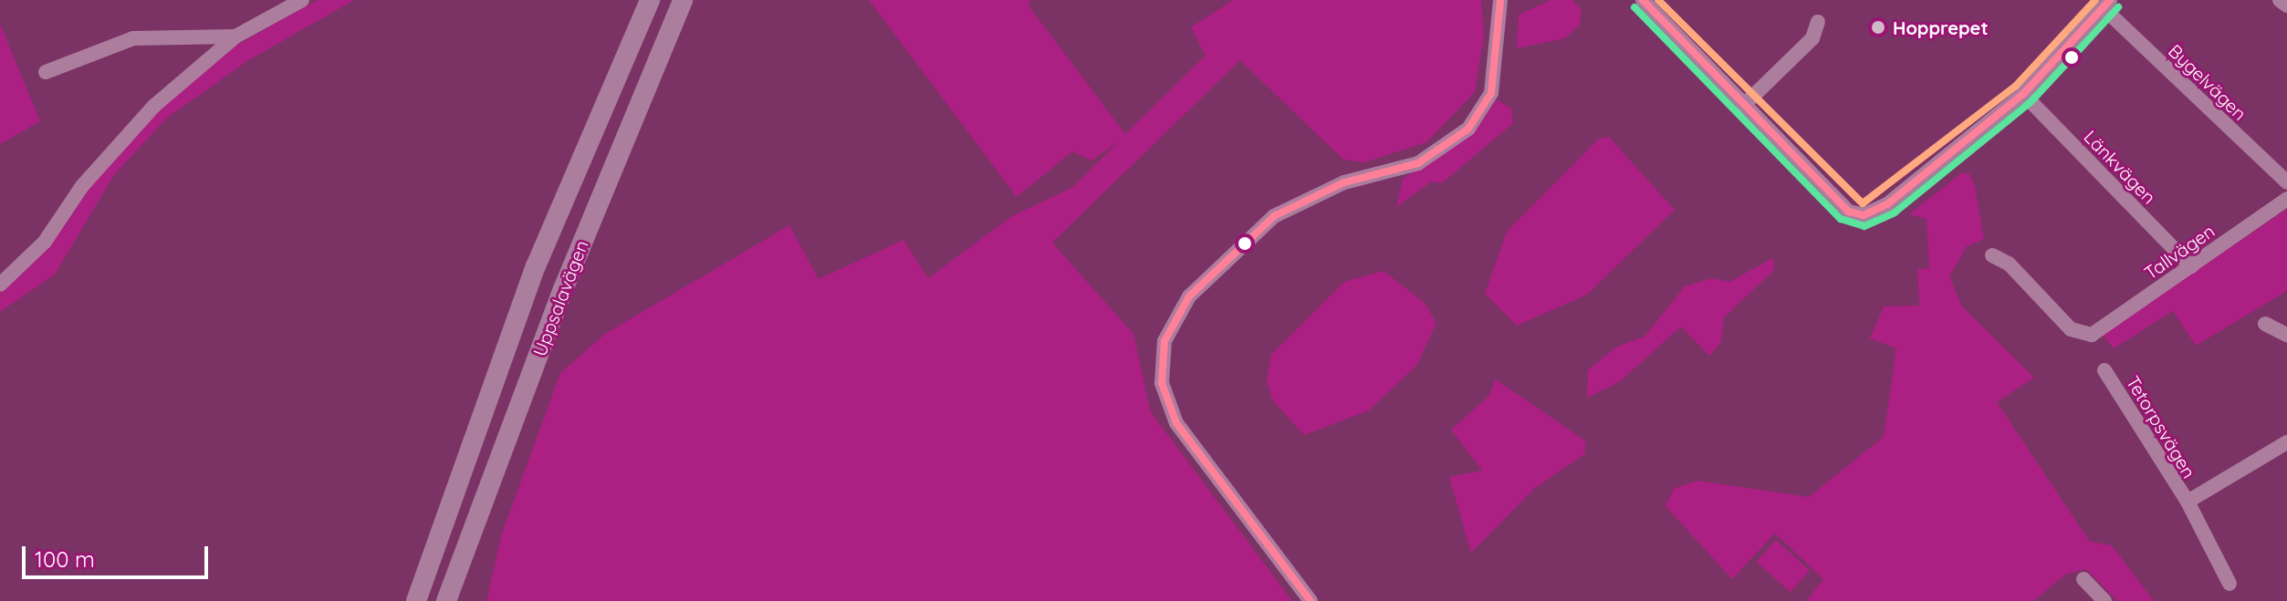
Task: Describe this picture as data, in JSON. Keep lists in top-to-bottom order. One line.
{"streets":{"highway":["Uppsalavägen"],"street":["Bygelvägen","Länkvägen","Tallvägen","Tetorpsvägen"]},"crossings":[["Länkvägen","Tallvägen"]],"places":["Hopprepet"],"scale_bar":"100 m"}
